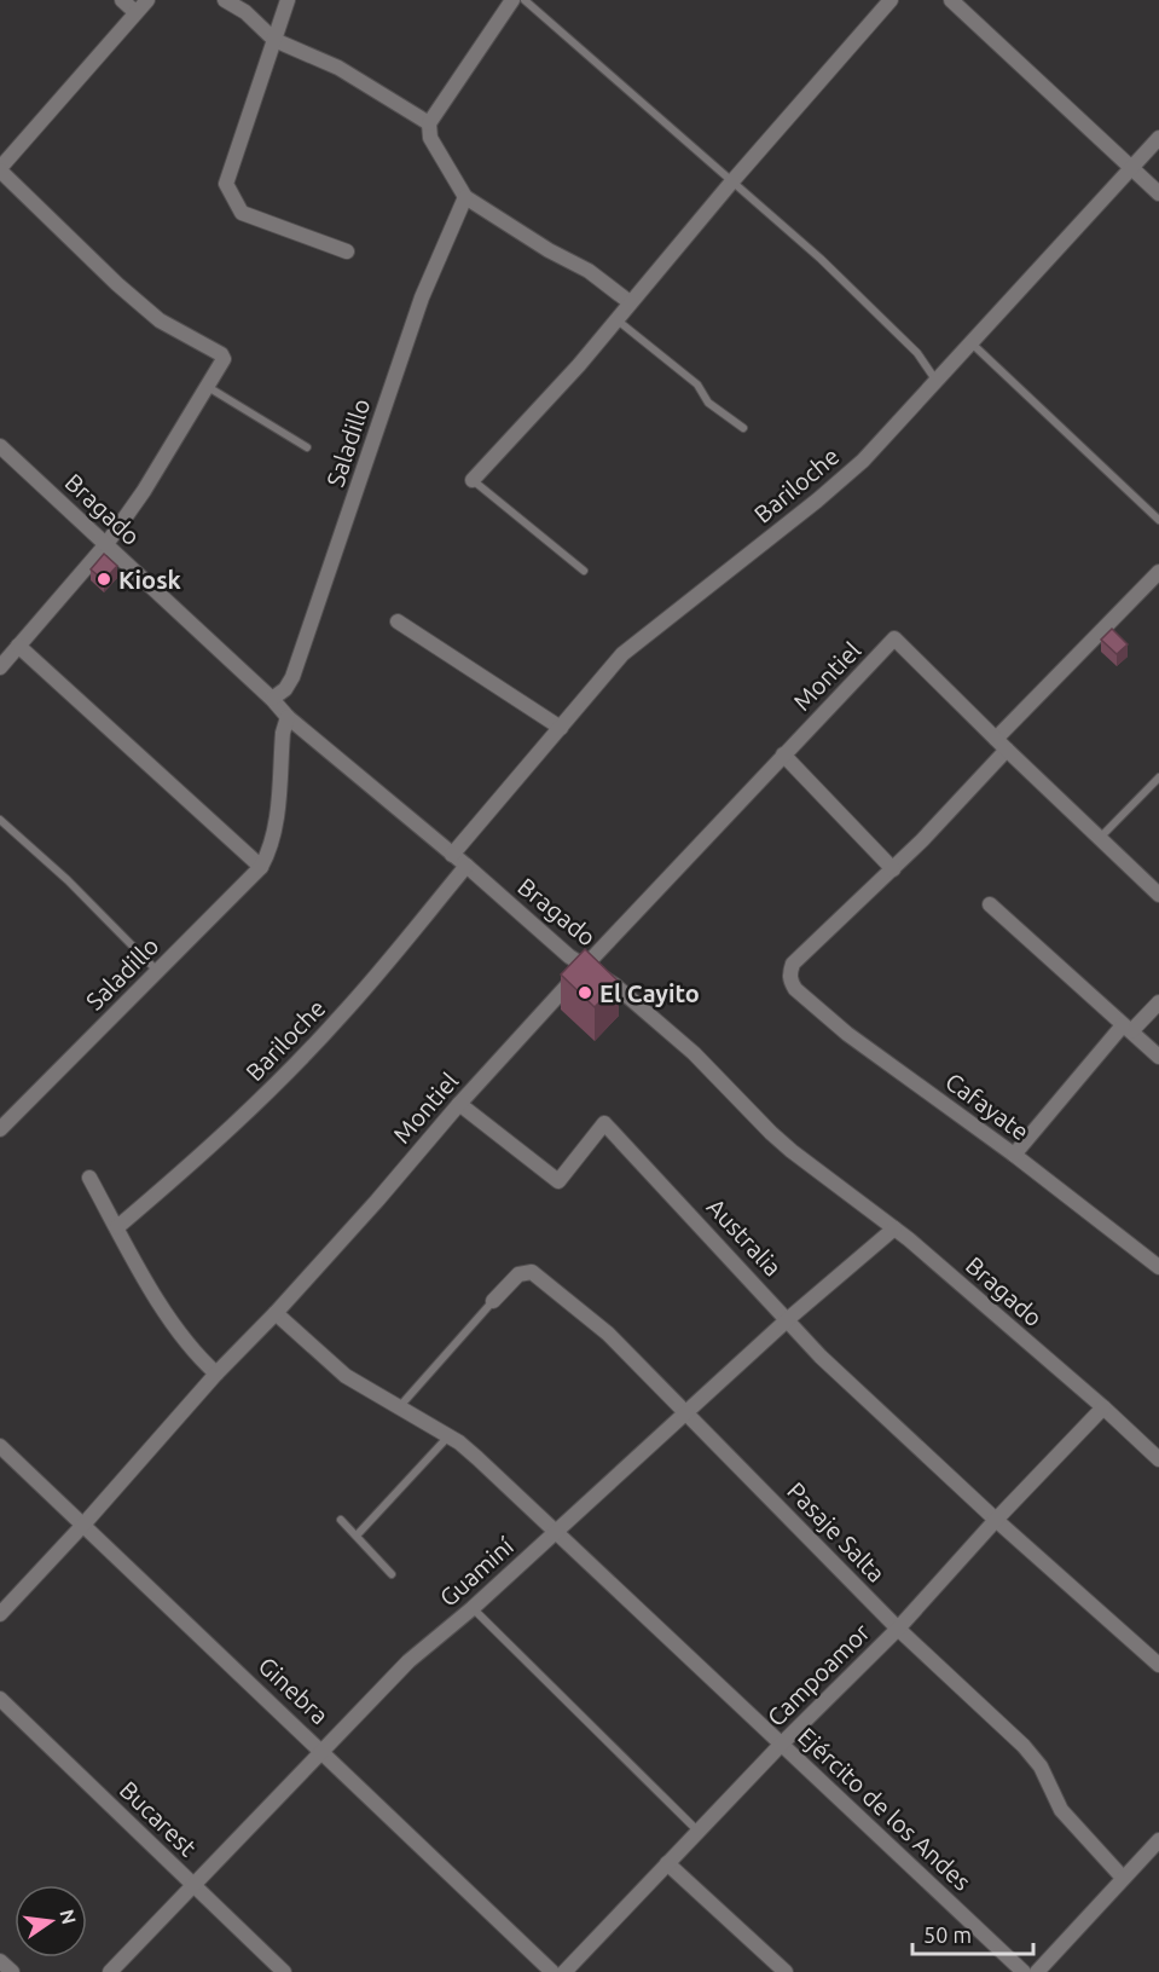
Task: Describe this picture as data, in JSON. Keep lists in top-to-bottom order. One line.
{"streets":{"street":["Saladillo","Bariloche","Bragado","Montiel","Cafayate","Australia","Pasaje Salta","Guaminí","Campoamor","Ginebra","Ejército de los Andes","Bucarest"]},"crossings":[["Saladillo","Bragado"],["Bariloche","Bragado"],["Bragado","Montiel"],["Bragado","Guaminí"],["Bragado","Campoamor"],["Montiel","Australia"],["Montiel","Ginebra"],["Montiel","Ejército de los Andes"],["Australia","Guaminí"],["Australia","Campoamor"],["Pasaje Salta","Guaminí"],["Pasaje Salta","Campoamor"],["Guaminí","Ginebra"],["Guaminí","Ejército de los Andes"],["Guaminí","Bucarest"],["Campoamor","Ejército de los Andes"]],"places":["Kiosk","El Cayito"],"scale_bar":"50 m","north":"right"}
